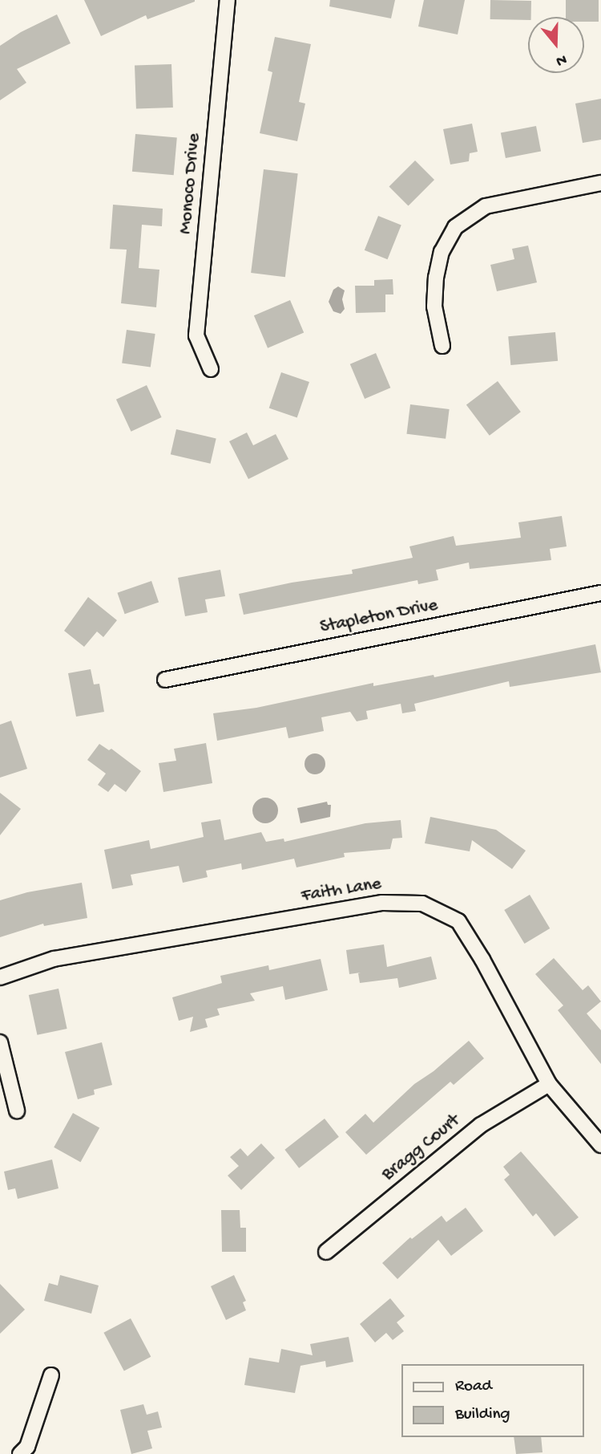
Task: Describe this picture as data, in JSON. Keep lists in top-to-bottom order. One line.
{"streets":{"street":["Monoco Drive","Stapleton Drive","Faith Lane","Bragg Court"]},"crossings":[["Faith Lane","Bragg Court"]],"legend":["Road","Building"],"north":"bottom"}
